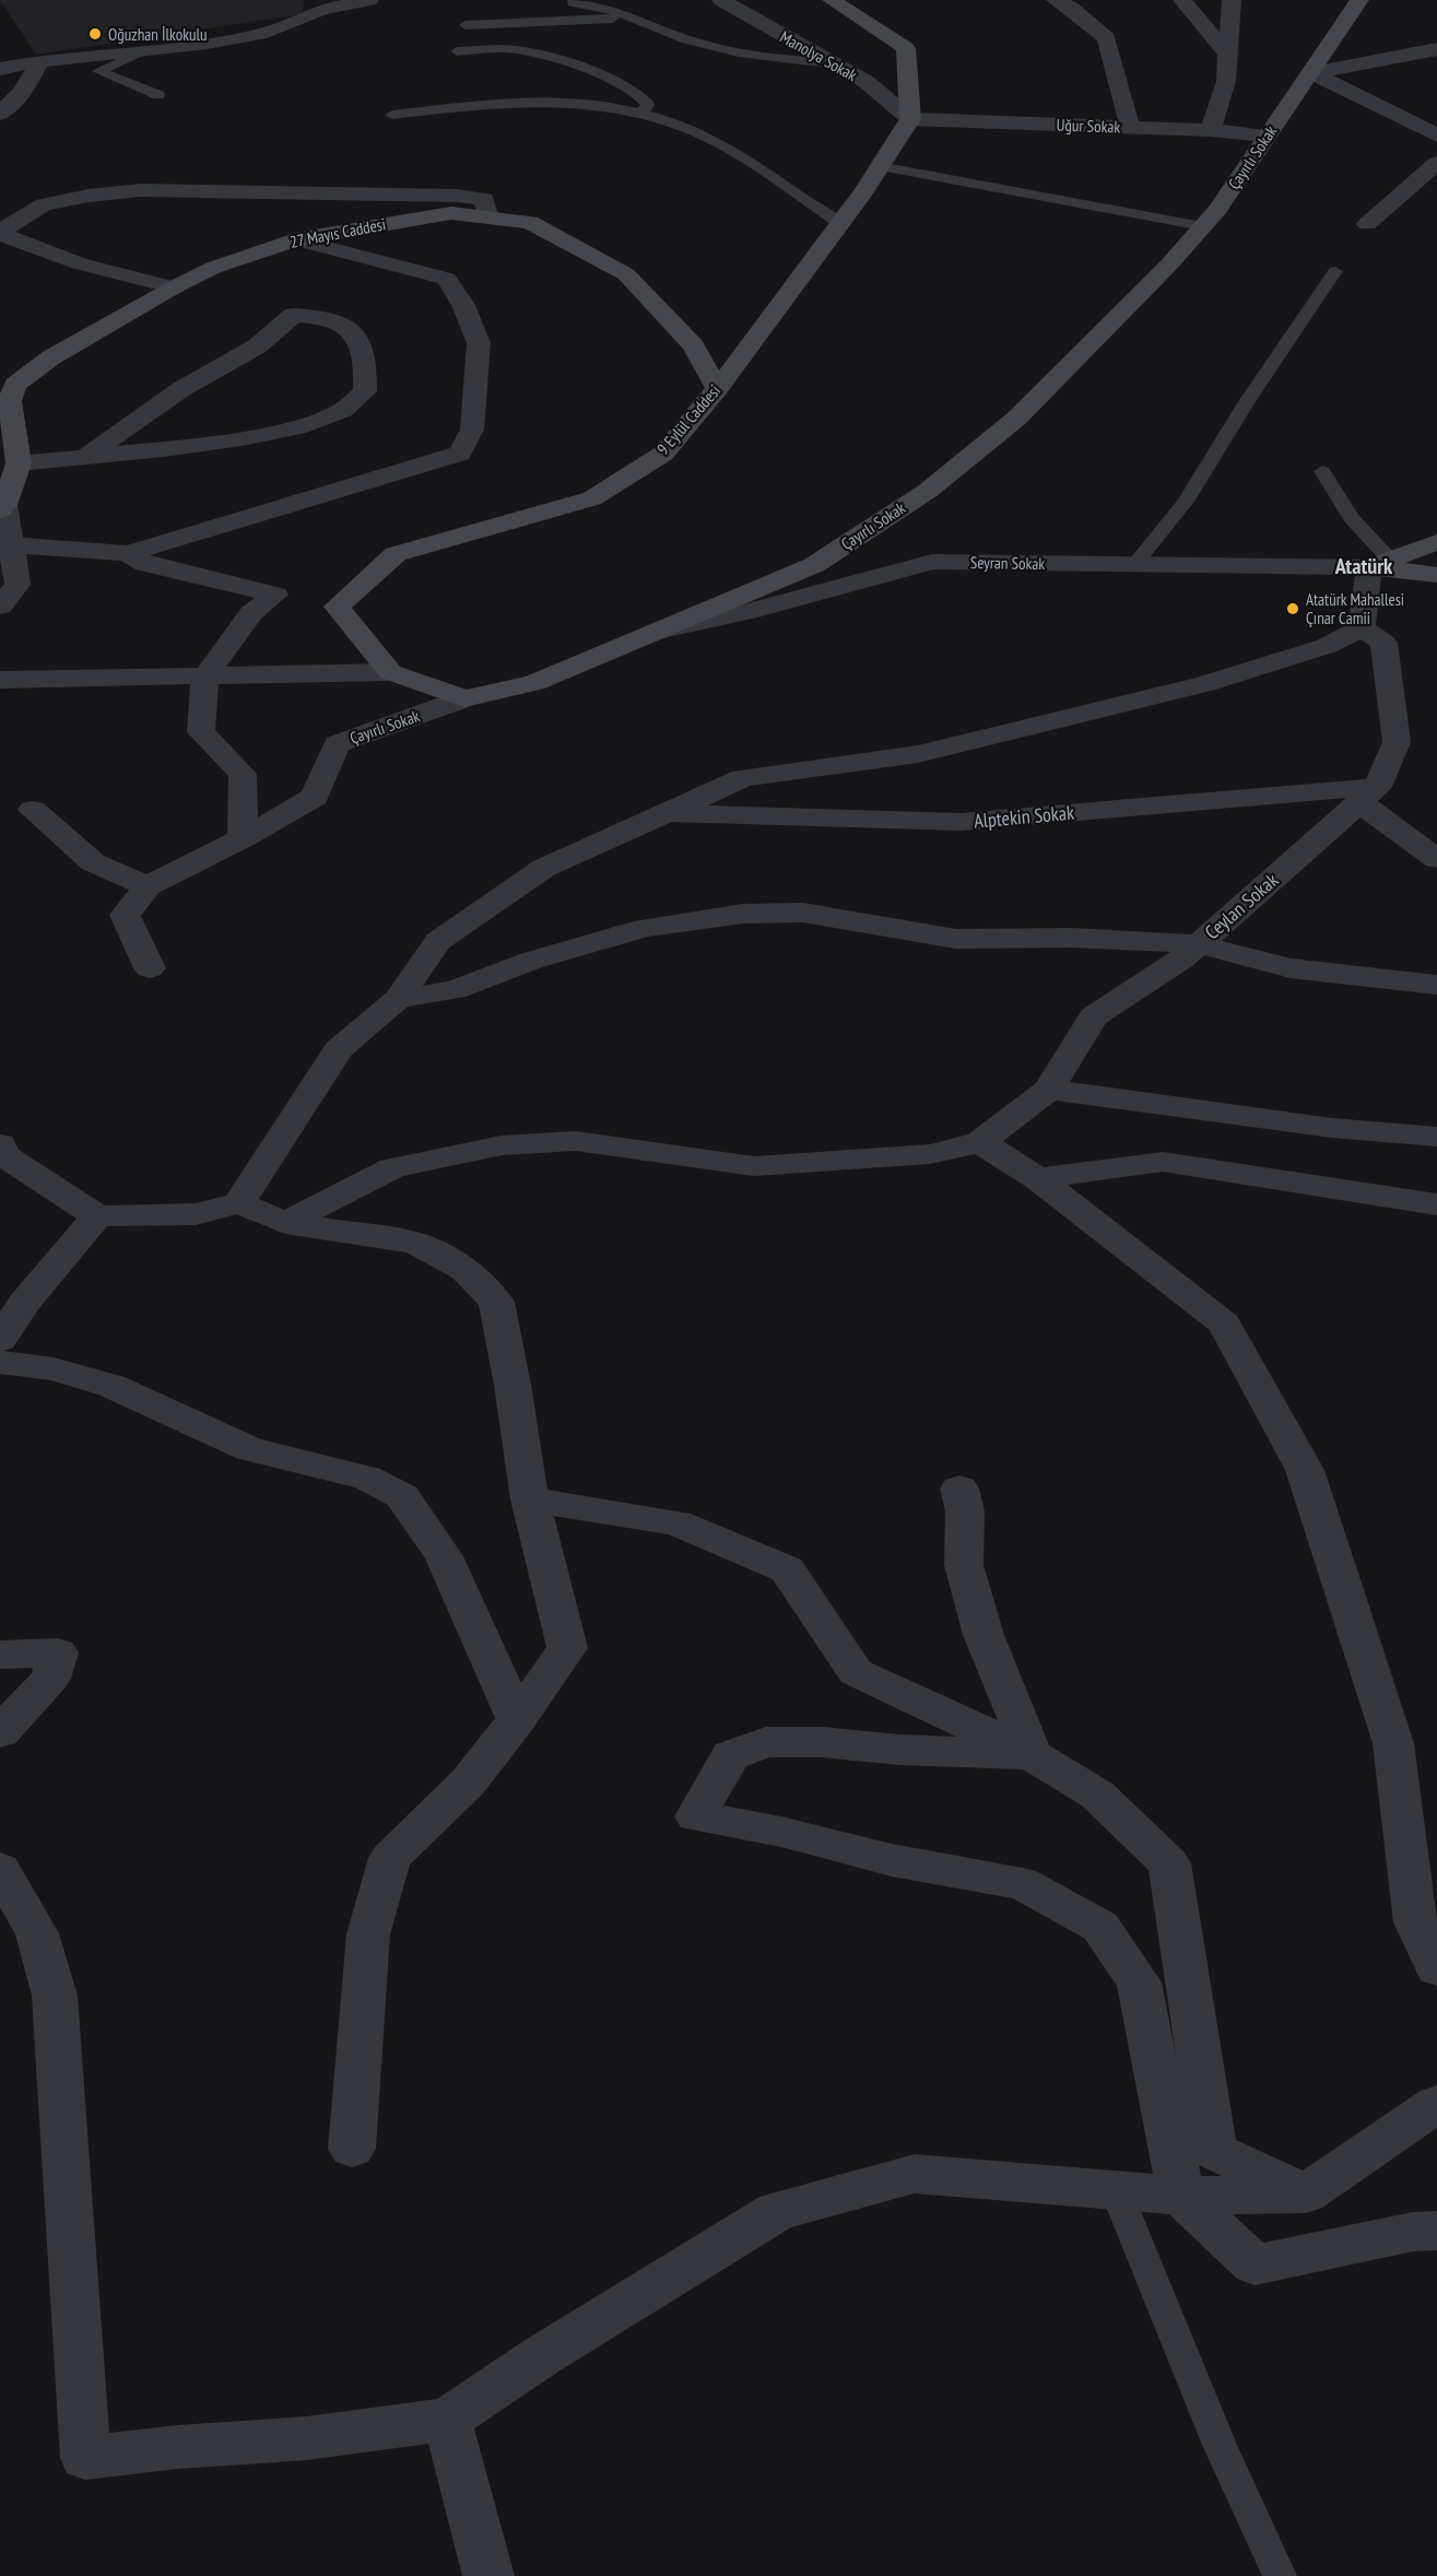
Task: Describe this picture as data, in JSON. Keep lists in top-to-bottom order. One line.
{"streets":{"street":["Manolya Sokak","Uğur Sokak","Çayırlı Sokak","27 Mayıs Caddesi","9 Eylül Caddesi","Seyran Sokak","Alptekin Sokak","Ceylan Sokak"]},"crossings":[["Manolya Sokak","Uğur Sokak"],["Manolya Sokak","9 Eylül Caddesi"],["Uğur Sokak","Çayırlı Sokak"],["Uğur Sokak","9 Eylül Caddesi"],["Çayırlı Sokak","Seyran Sokak"],["27 Mayıs Caddesi","9 Eylül Caddesi"],["Alptekin Sokak","Ceylan Sokak"]],"districts":["Atatürk"],"places":["Oğuzhan İlkokulu","Atatürk Mahallesi Çınar Camii"]}
